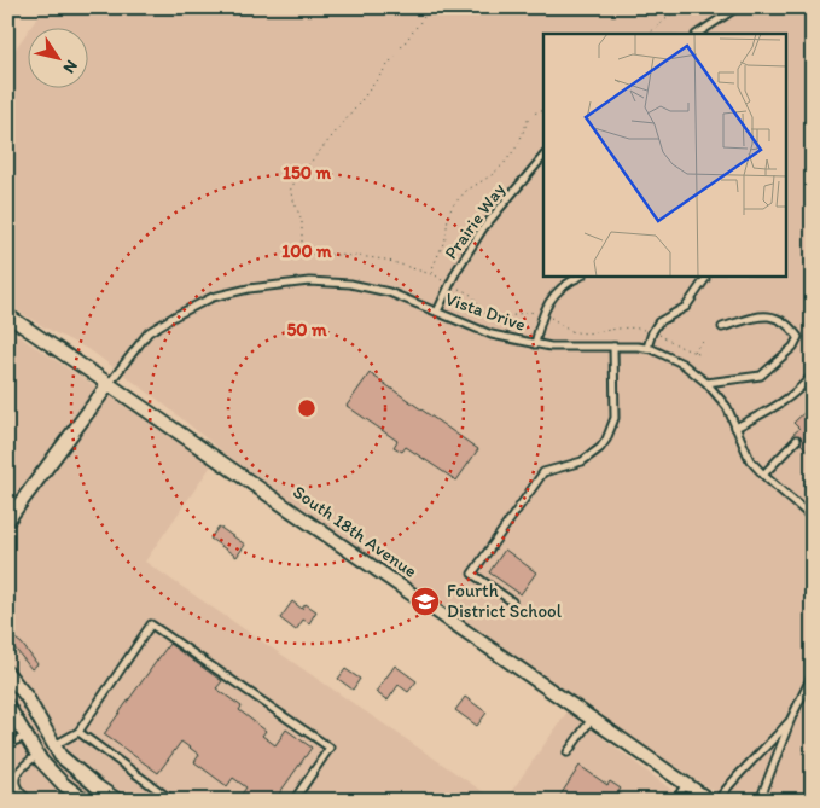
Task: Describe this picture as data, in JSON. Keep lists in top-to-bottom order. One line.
{"streets":{"street":["South 18th Avenue"],"lane":["Prairie Way","Vista Drive"]},"crossings":[["Prairie Way","Vista Drive"],["Vista Drive","South 18th Avenue"]],"places":{"school or university":["Fourth District School"]},"north":"bottom right","rings":["150 m","100 m","50 m"]}
